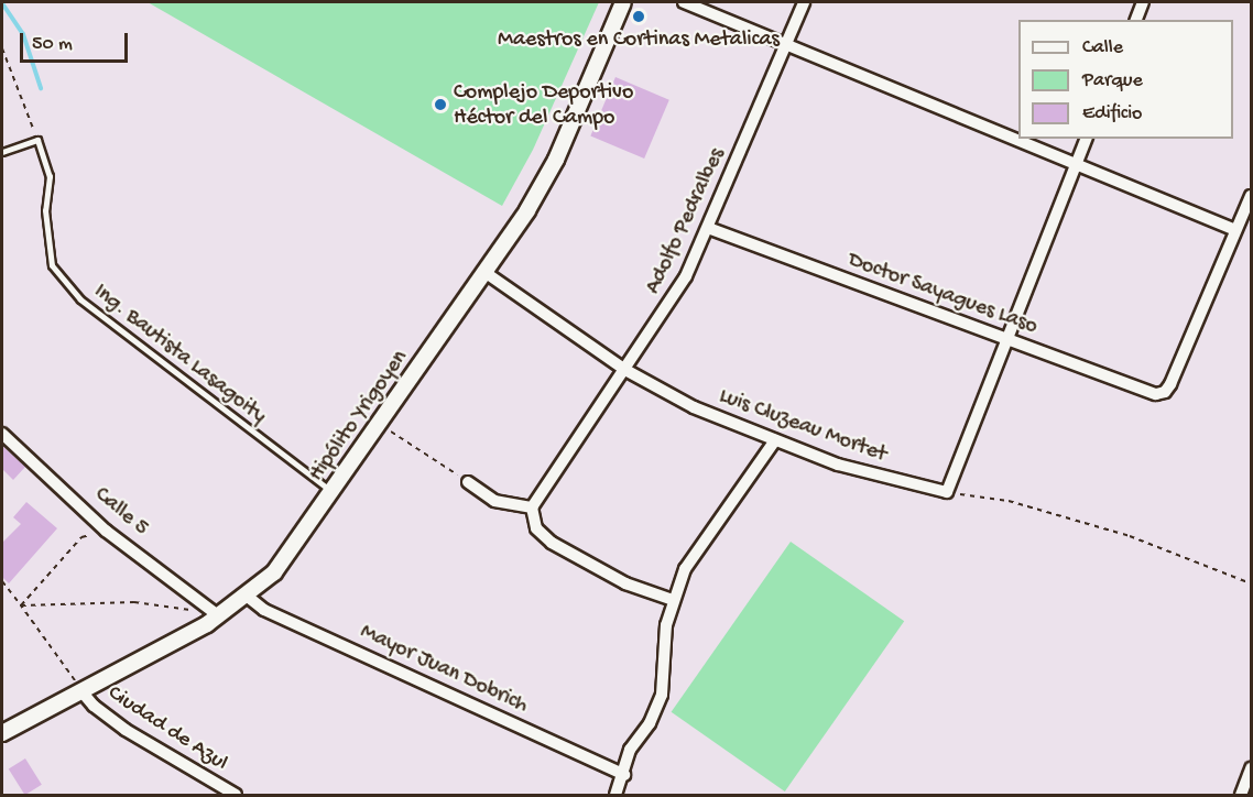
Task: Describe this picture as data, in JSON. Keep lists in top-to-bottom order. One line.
{"streets":{"street":["Adolfo Pedralbes","Doctor Sayagues Laso","Hipólito Yrigoyen","Luis Cluzeau Mortet","Calle 5","Mayor Juan Dobrich","Ciudad de Azul"],"lane":["Ing. Bautista Lasagoity"]},"crossings":[["Adolfo Pedralbes","Doctor Sayagues Laso"],["Adolfo Pedralbes","Luis Cluzeau Mortet"],["Ing. Bautista Lasagoity","Hipólito Yrigoyen"],["Hipólito Yrigoyen","Luis Cluzeau Mortet"],["Hipólito Yrigoyen","Calle 5"],["Hipólito Yrigoyen","Mayor Juan Dobrich"],["Hipólito Yrigoyen","Ciudad de Azul"]],"places":["Maestros en Cortinas Metalicas","Complejo Deportivo Héctor del Campo"],"legend":["Calle","Parque","Edificio"],"scale_bar":"50 m"}
